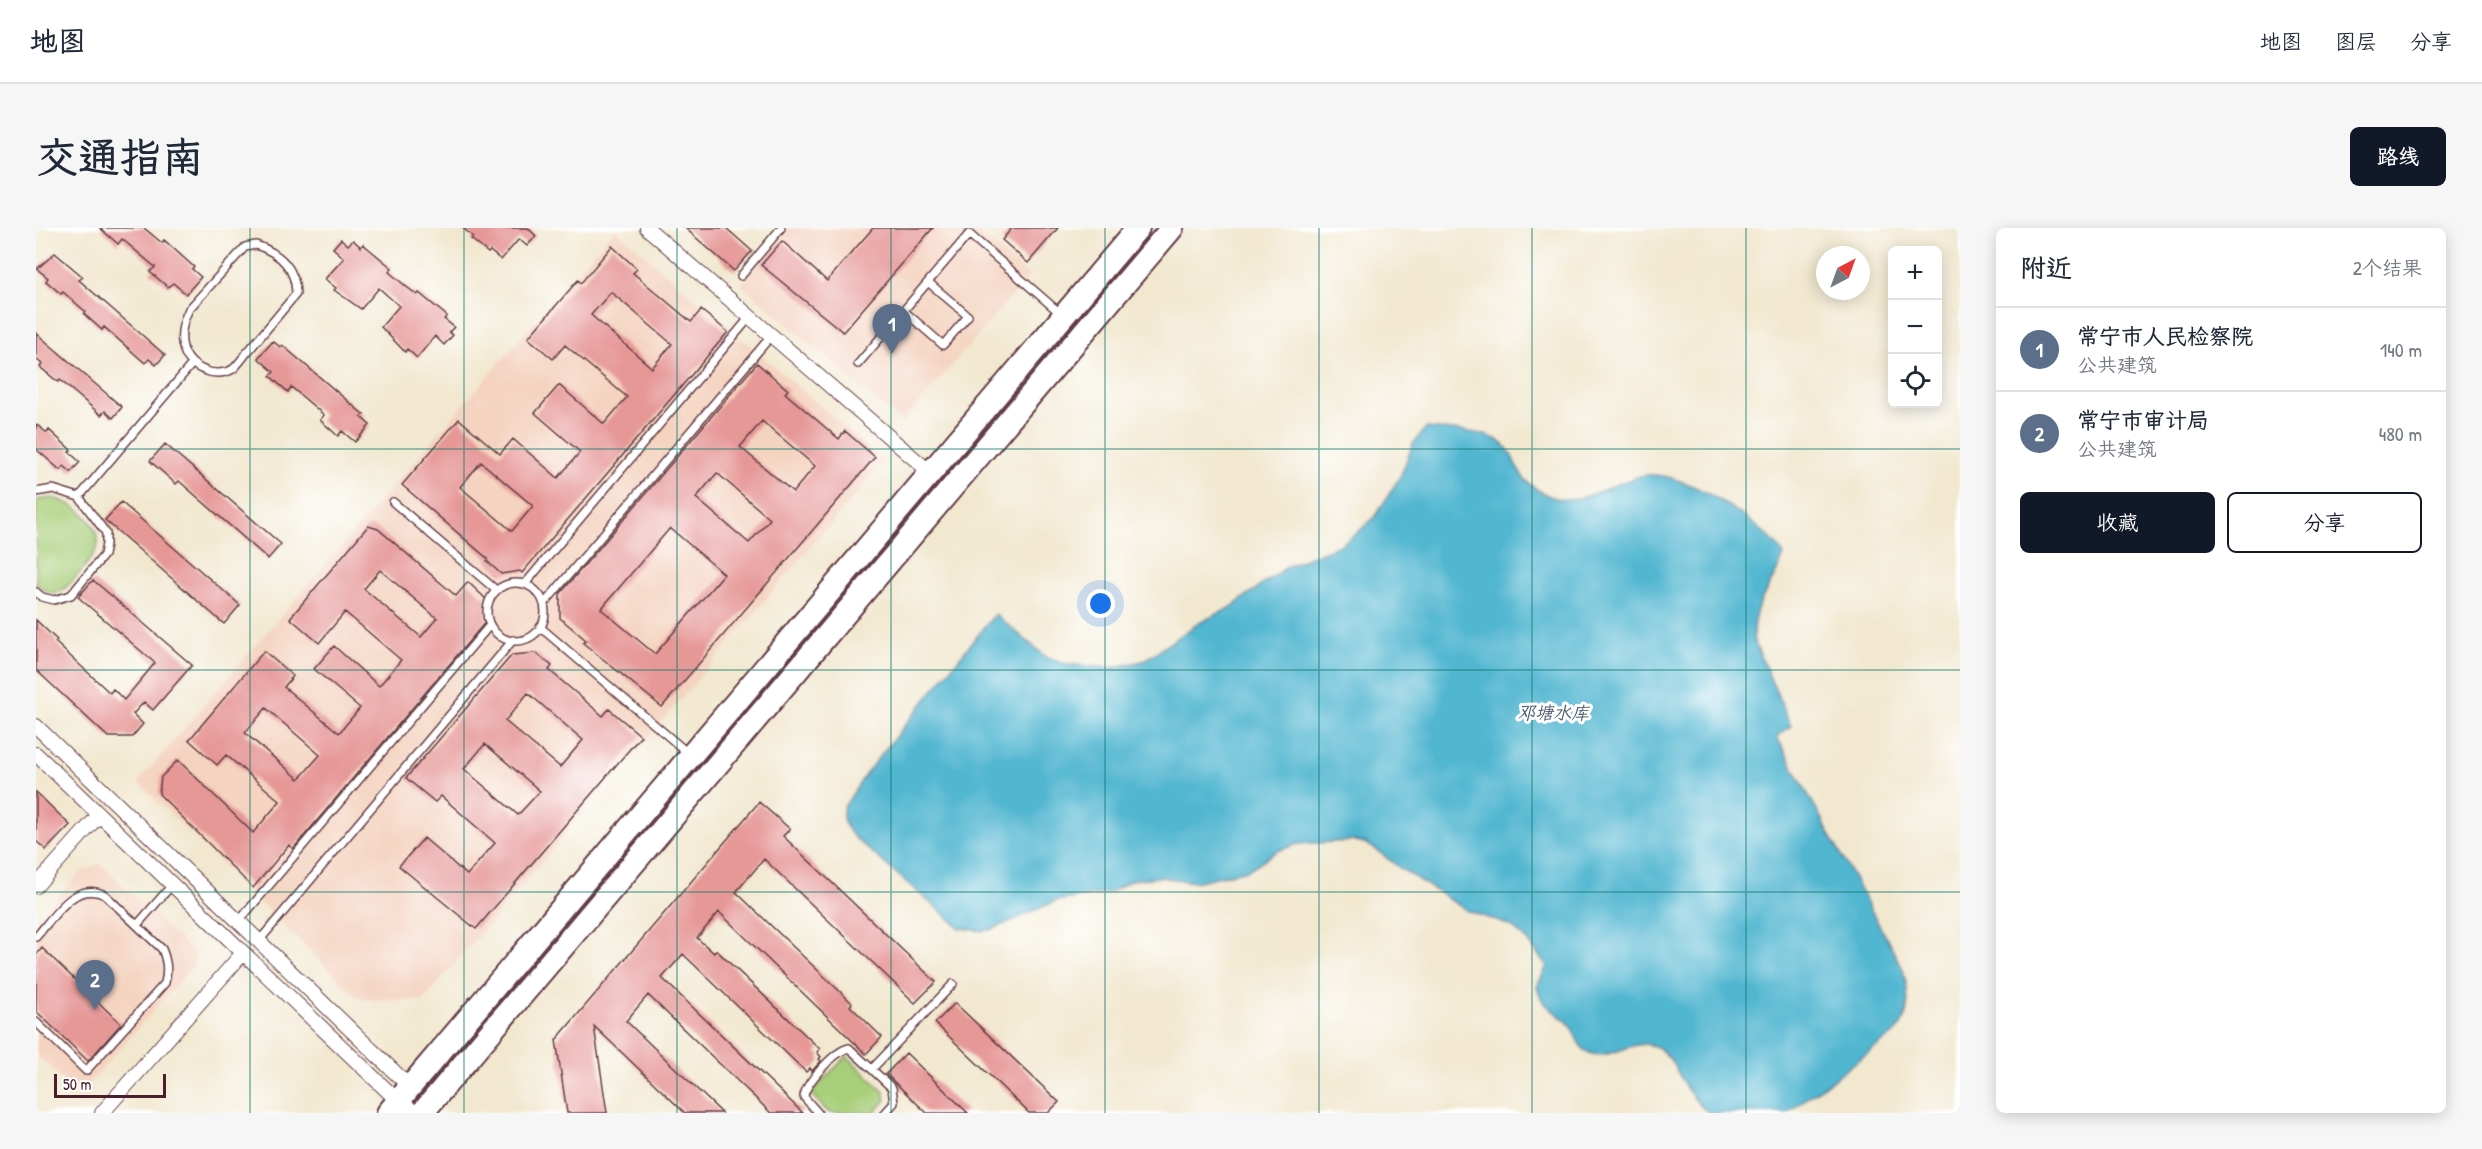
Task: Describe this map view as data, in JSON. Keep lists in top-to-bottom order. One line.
{"water":["邓塘水库"],"scale_bar":"50 m","north":"top right","page":{"header":"地图","nav":["地图","图层","分享"],"buttons":["路线",["收藏","分享"]],"title":"交通指南","heading":["附近","2个结果"],"map_buttons":["+","−"],"pins":["1","2"],"list":[{"mark":"1","name":"常宁市人民检察院","note":"公共建筑","value":"140 m"},{"mark":"2","name":"常宁市审计局","note":"公共建筑","value":"480 m"}],"scale":"50 m"}}
